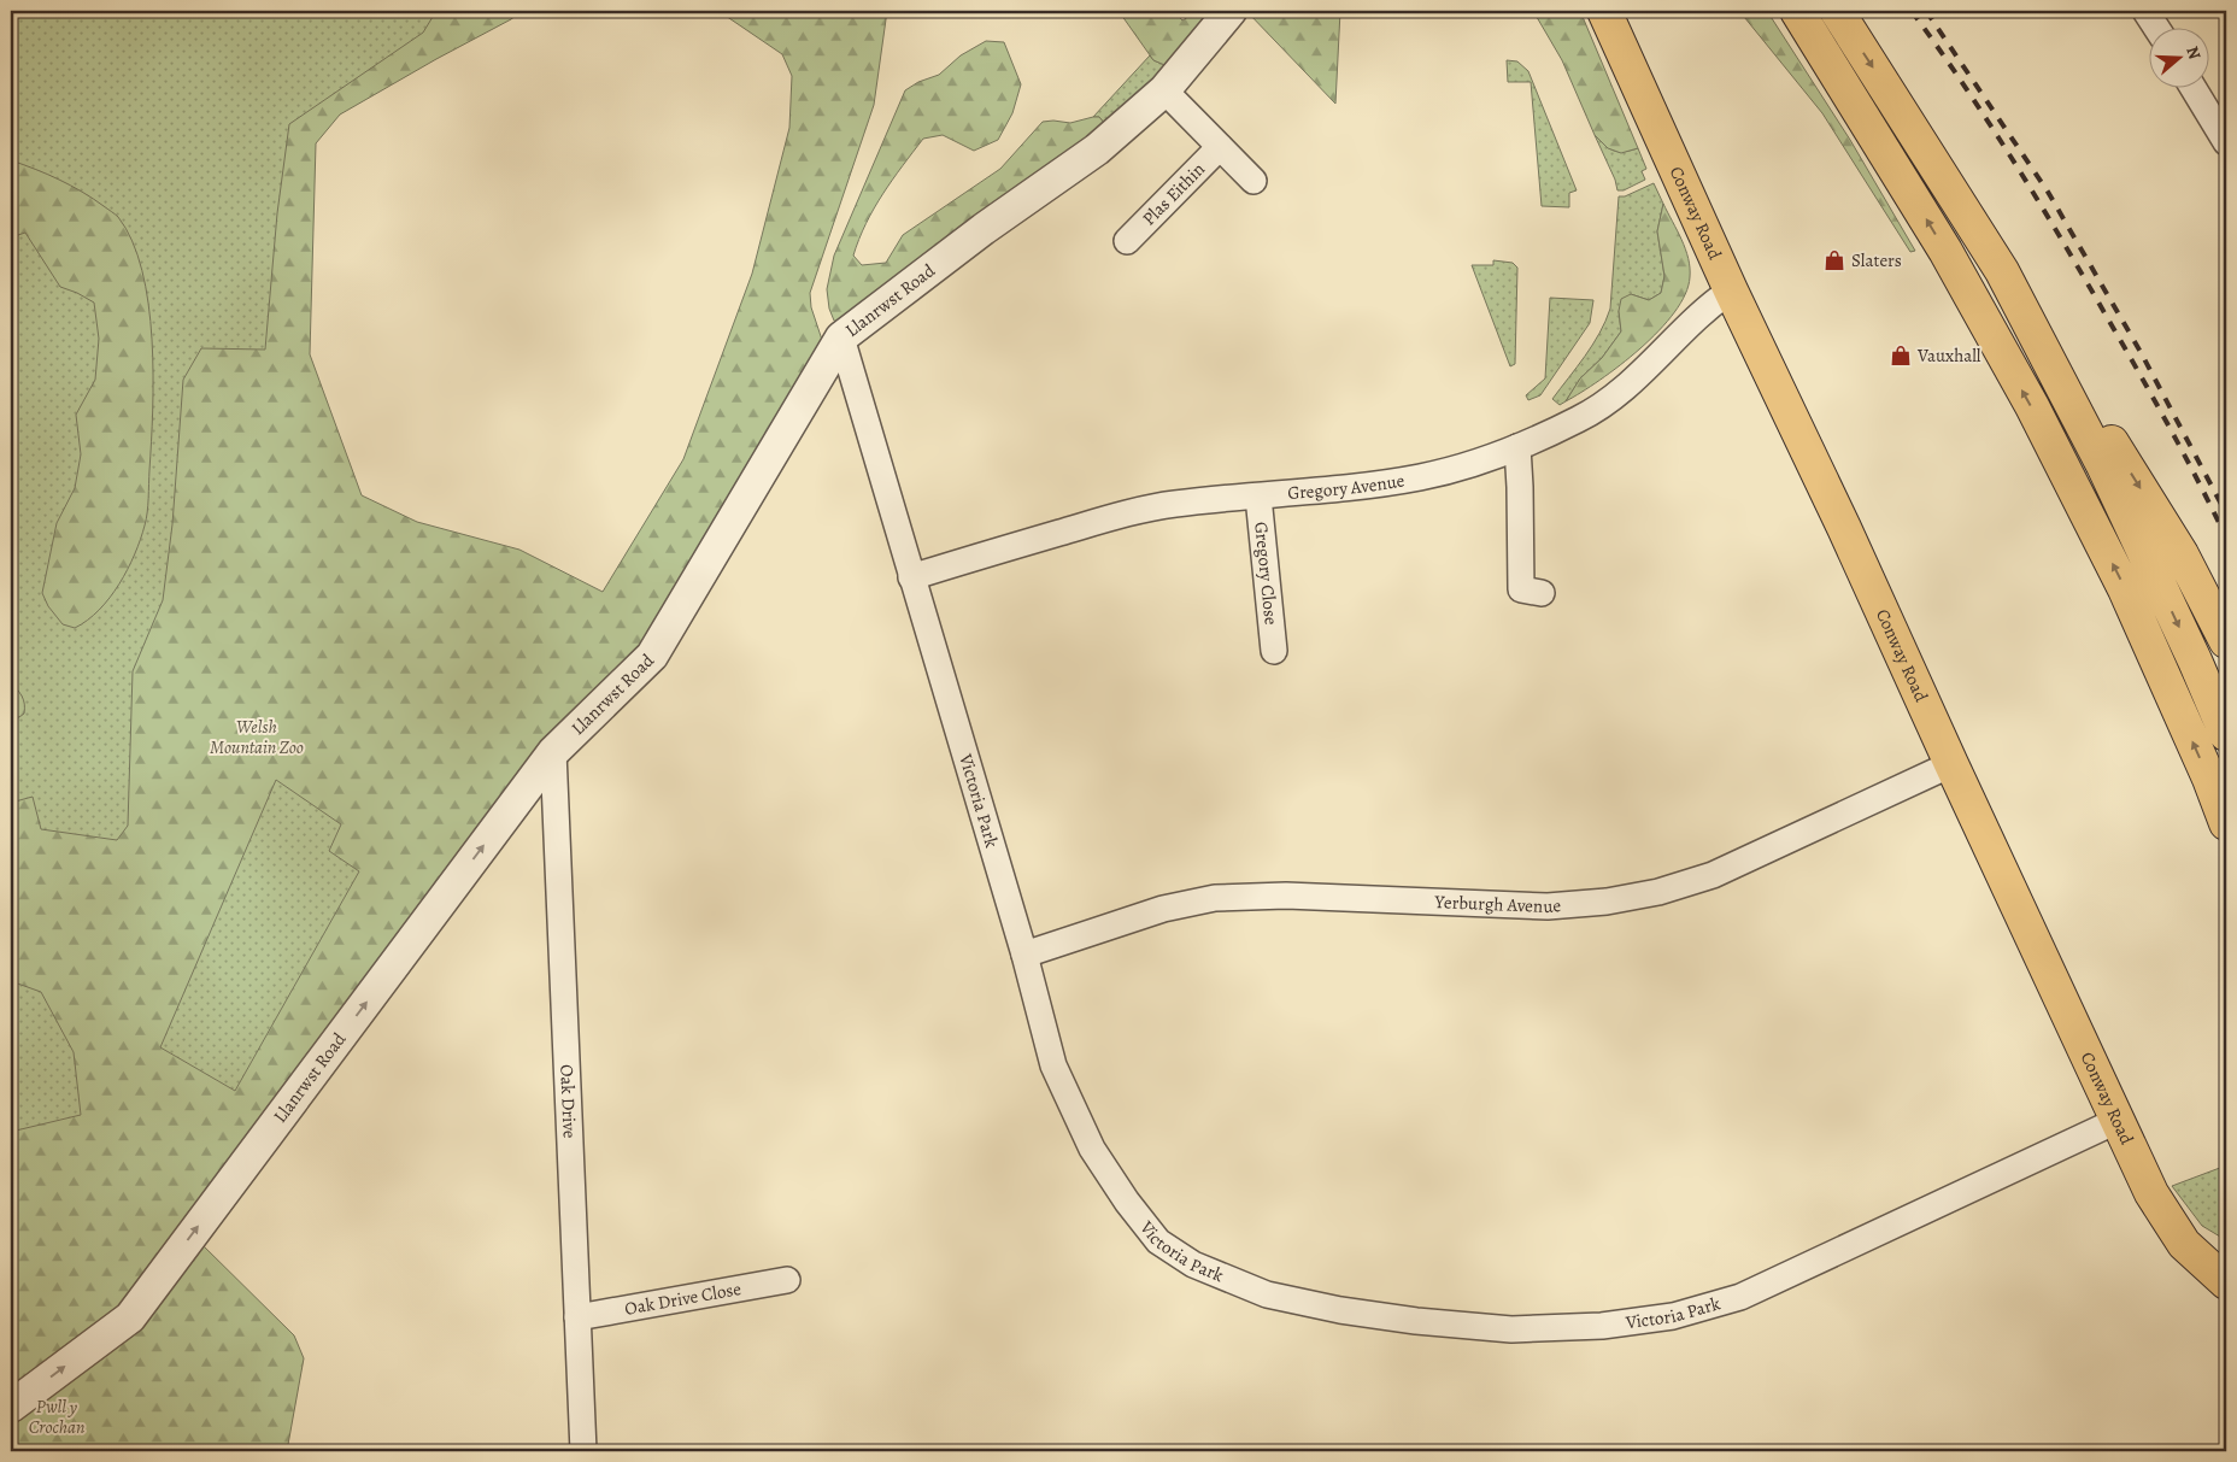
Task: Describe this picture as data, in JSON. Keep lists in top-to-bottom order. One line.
{"streets":{"main road":["Conway Road"],"street":["Plas Eithin","Llanrwst Road","Gregory Avenue","Gregory Close","Victoria Park","Yerburgh Avenue","Oak Drive","Oak Drive Close"]},"crossings":[["Plas Eithin","Llanrwst Road"],["Conway Road","Gregory Avenue"],["Conway Road","Victoria Park"],["Conway Road","Yerburgh Avenue"],["Llanrwst Road","Victoria Park"],["Llanrwst Road","Oak Drive"],["Gregory Avenue","Gregory Close"],["Gregory Avenue","Victoria Park"],["Victoria Park","Yerburgh Avenue"],["Oak Drive","Oak Drive Close"]],"one_way":["Llanrwst Road"],"parks":["Welsh Mountain Zoo","Pwll y Crochan"],"places":{"shop":["Slaters","Vauxhall"]},"north":"right"}
